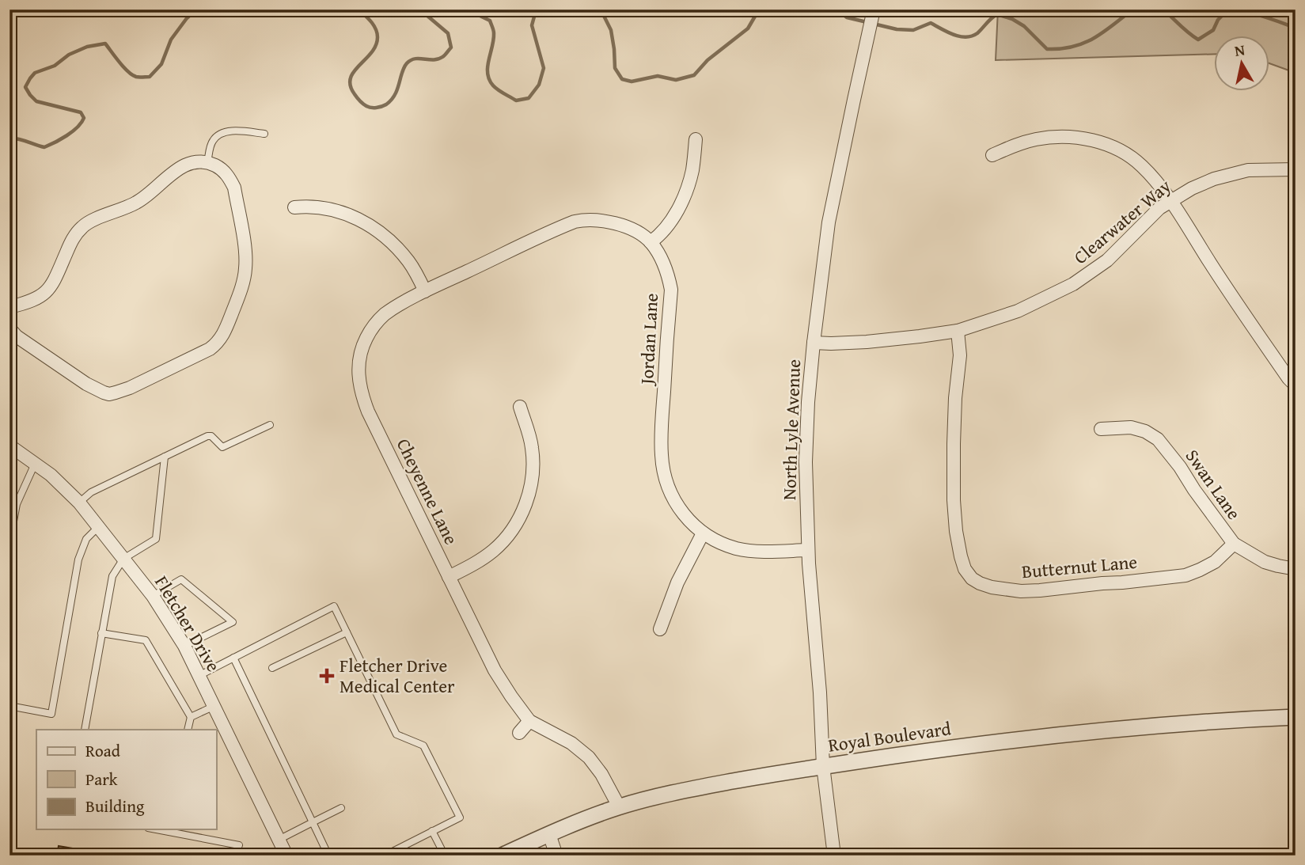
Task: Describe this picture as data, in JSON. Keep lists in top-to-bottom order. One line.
{"streets":{"street":["Clearwater Way","Jordan Lane","North Lyle Avenue","Swan Lane","Cheyenne Lane","Butternut Lane","Fletcher Drive","Royal Boulevard"]},"crossings":[["Clearwater Way","North Lyle Avenue"],["Clearwater Way","Butternut Lane"],["Jordan Lane","North Lyle Avenue"],["Jordan Lane","Cheyenne Lane"],["North Lyle Avenue","Royal Boulevard"],["Swan Lane","Butternut Lane"],["Cheyenne Lane","Royal Boulevard"]],"places":{"health":["Fletcher Drive Medical Center"]},"legend":["Road","Park","Building"],"north":"top"}
